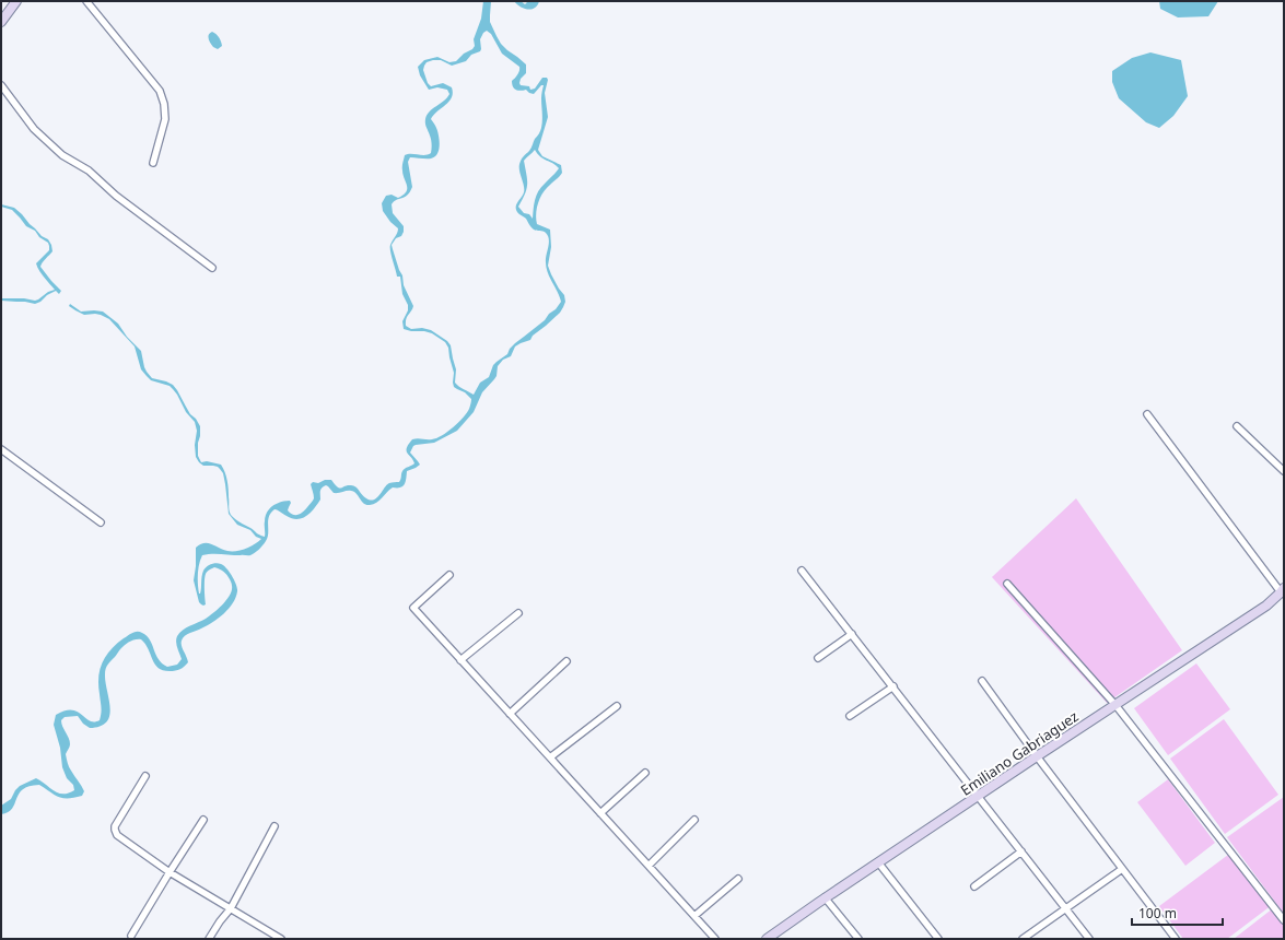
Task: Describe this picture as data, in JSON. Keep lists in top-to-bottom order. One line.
{"streets":{"main road":["Emiliano Gabriaguez"]},"scale_bar":"100 m"}
